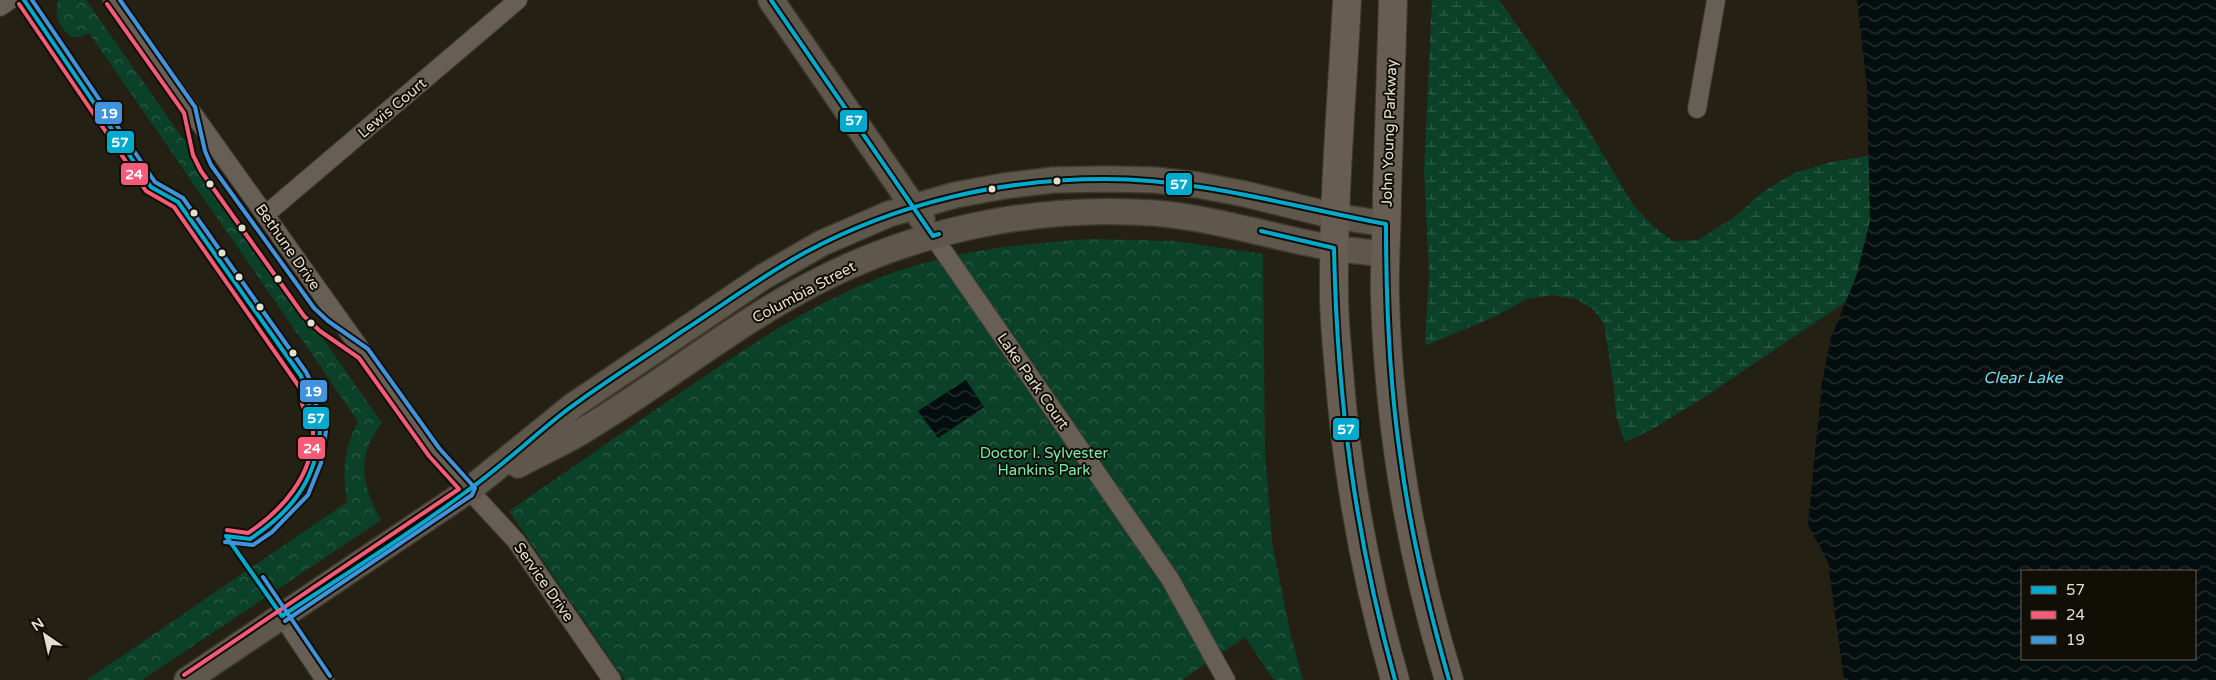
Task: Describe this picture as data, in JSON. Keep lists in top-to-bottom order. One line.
{"streets":{"main road":["John Young Parkway"],"street":["Lewis Court","Bethune Drive","Columbia Street","Lake Park Court","Service Drive"]},"crossings":[["Lewis Court","Bethune Drive"],["John Young Parkway","Columbia Street"],["Bethune Drive","Columbia Street"],["Bethune Drive","Service Drive"],["Columbia Street","Lake Park Court"],["Columbia Street","Service Drive"]],"water":["Clear Lake"],"parks":["Doctor I. Sylvester Hankins Park"],"lines":["transit line 57","transit line 19","transit line 24"],"legend":["57","24","19"],"north":"top left"}
